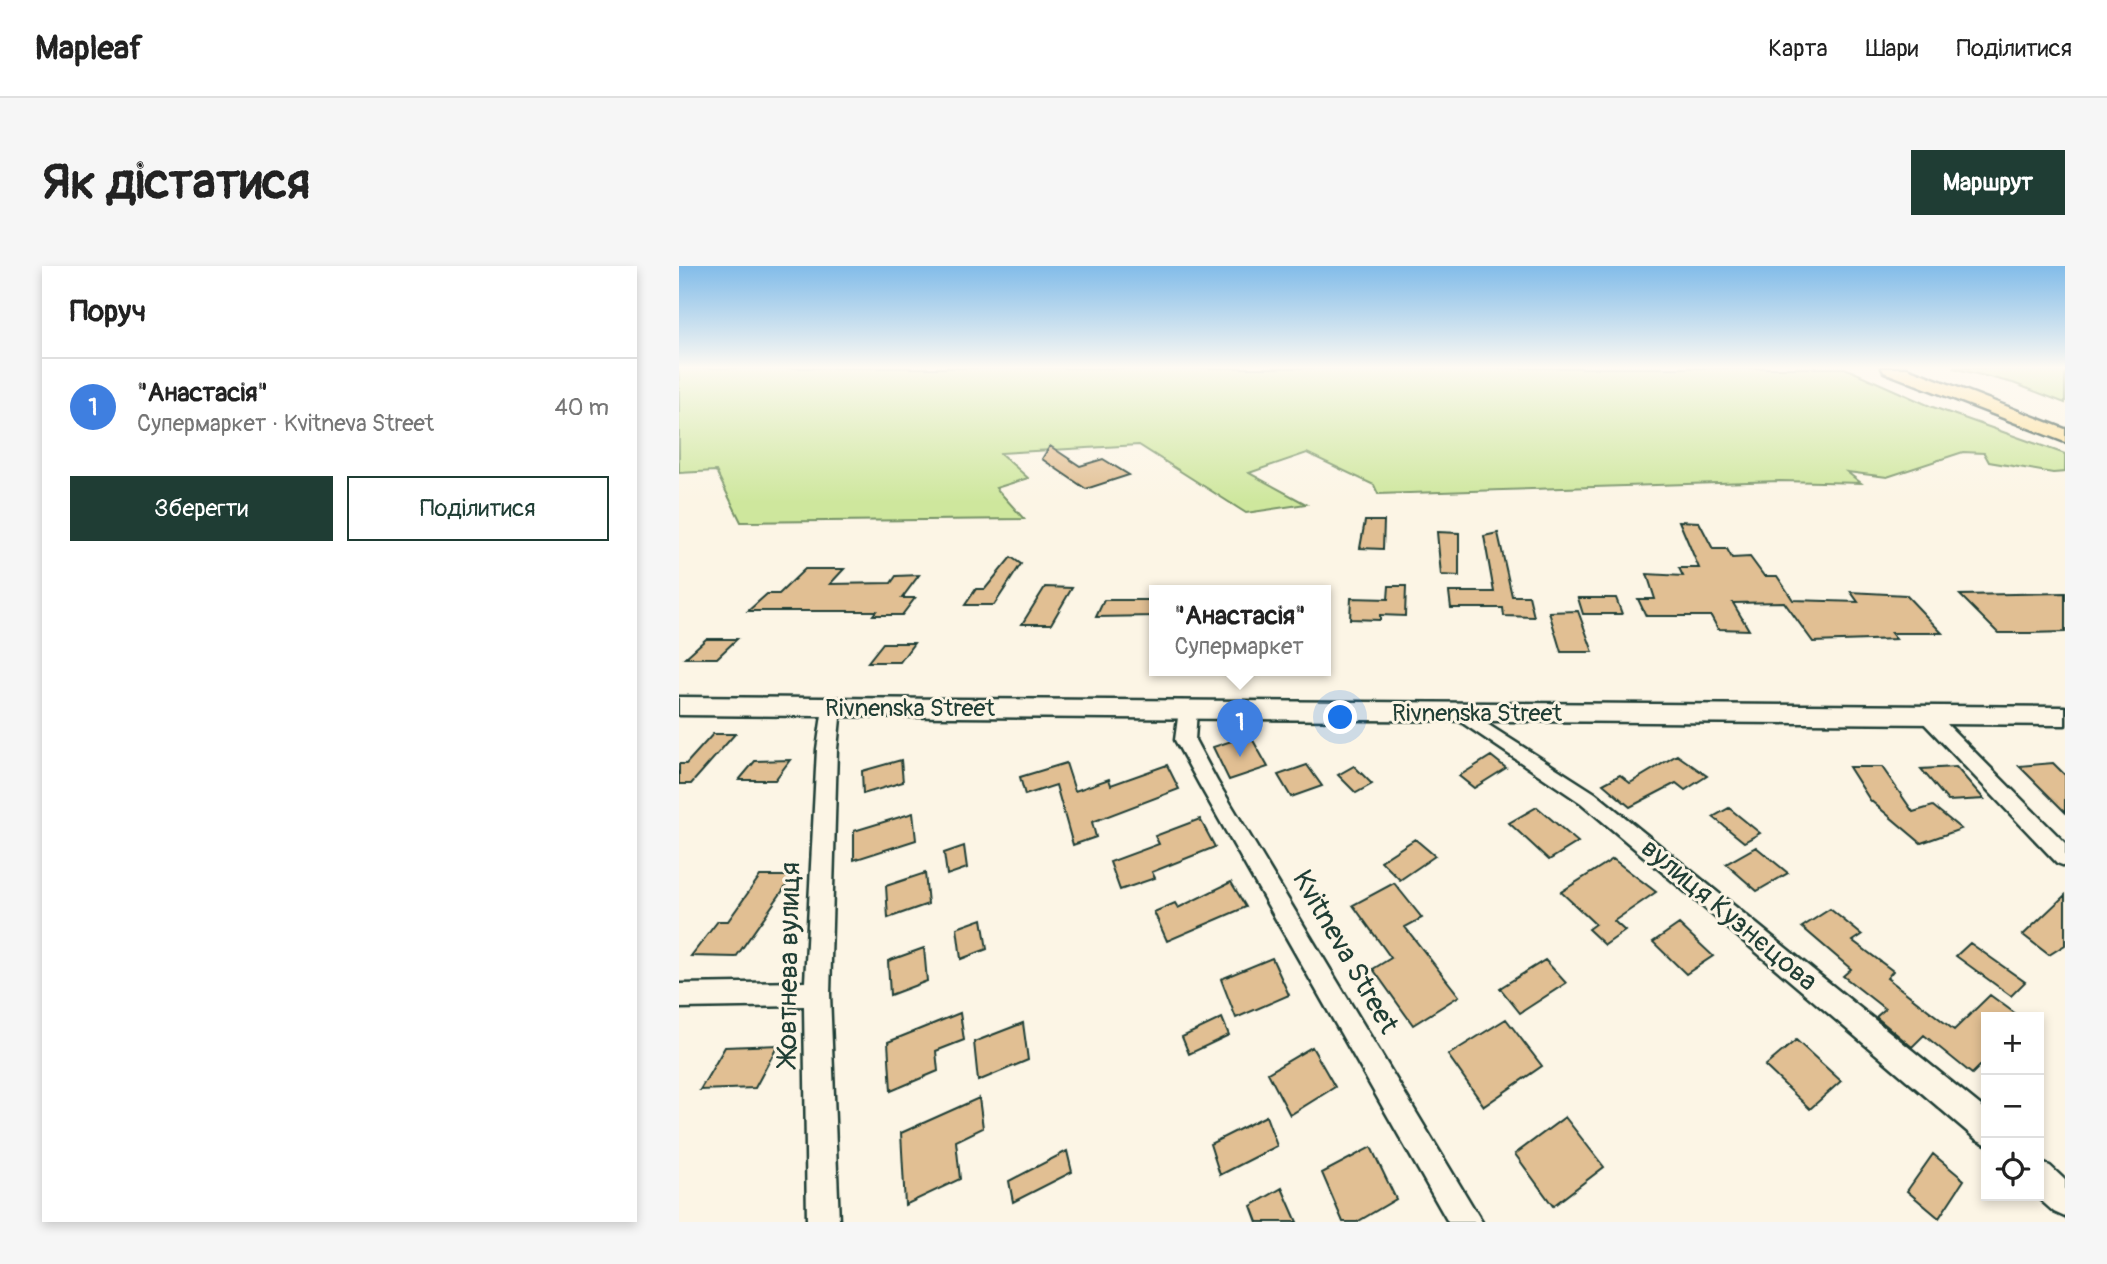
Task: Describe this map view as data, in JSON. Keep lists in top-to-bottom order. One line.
{"streets":{"main road":["Rivnenska Street"],"street":["вулиця Кузнєцова","Kvitneva Street","Жовтнева вулиця"]},"crossings":[["Rivnenska Street","вулиця Кузнєцова"],["Rivnenska Street","Kvitneva Street"],["Rivnenska Street","Жовтнева вулиця"]],"page":{"header":"Mapleaf","nav":["Карта","Шари","Поділитися"],"buttons":["Маршрут",["Зберегти","Поділитися"]],"title":"Як дістатися","heading":"Поруч","list":[{"mark":"1","name":"\"Анастасія\"","note":"Супермаркет · Kvitneva Street","value":"40 m"}],"popup":["\"Анастасія\"","Супермаркет"],"pins":"1","map_buttons":["+","−"]}}
